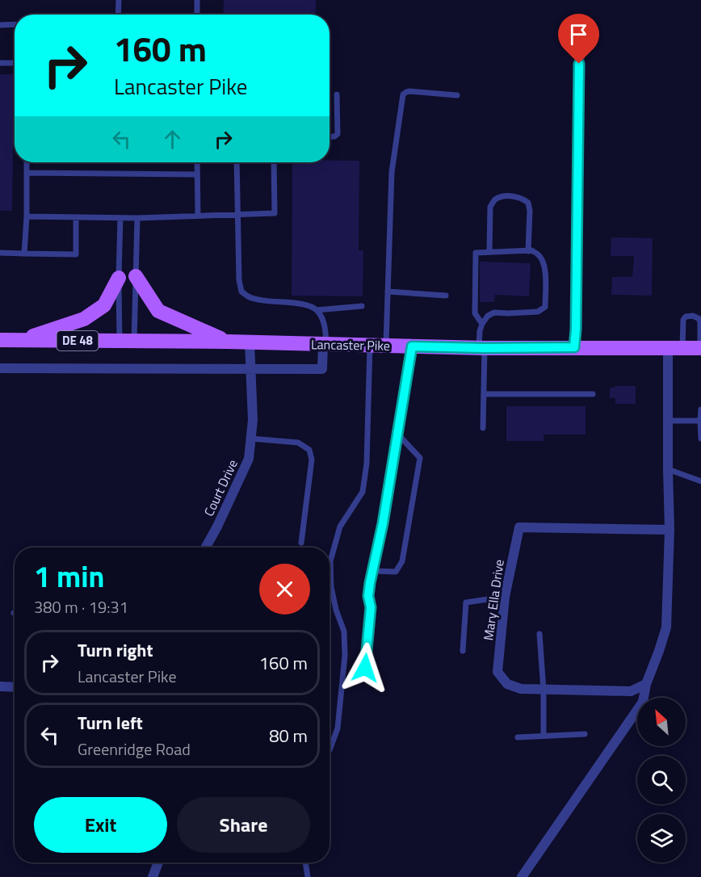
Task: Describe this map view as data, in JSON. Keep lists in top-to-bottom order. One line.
{"streets":{"main road":["DE 48","Lancaster Pike"],"street":["Court Drive","Mary Ella Drive"]},"crossings":[["Lancaster Pike","Court Drive"]],"north":"top left","page":{"turn":["160 m","Lancaster Pike"],"heading":["1 min","380 m · 19:31"],"list":[{"name":"Turn right","note":"Lancaster Pike","value":"160 m"},{"name":"Turn left","note":"Greenridge Road","value":"80 m"}],"buttons":["Exit","Share"]}}
